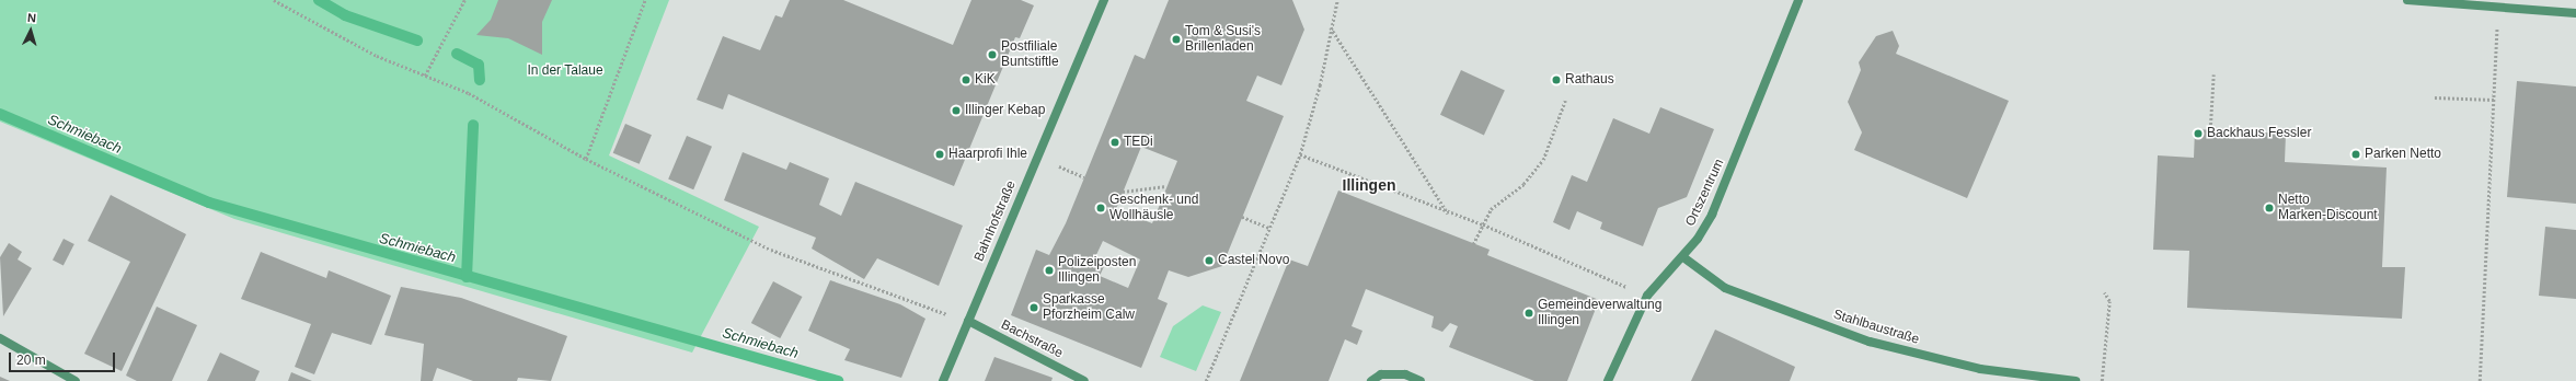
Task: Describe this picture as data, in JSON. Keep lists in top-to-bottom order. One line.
{"streets":{"street":["Ortszentrum","Bahnhofstraße","Stahlbaustraße","Bachstraße"]},"crossings":[["Ortszentrum","Stahlbaustraße"],["Bahnhofstraße","Bachstraße"]],"districts":["Illingen"],"water":["Schmiebach"],"parks":["In der Talaue"],"places":["Tom & Susi's Brillenladen","Postfiliale Buntstiftle","KiK","Rathaus","Illinger Kebap","Backhaus Fessler","TEDi","Haarprofi Ihle","Parken Netto","Geschenk- und Wollhäusle","Netto Marken-Discount","Castel Novo","Polizeiposten Illingen","Sparkasse Pforzheim Calw","Gemeindeverwaltung Illingen"],"scale_bar":"20 m","north":"top"}
